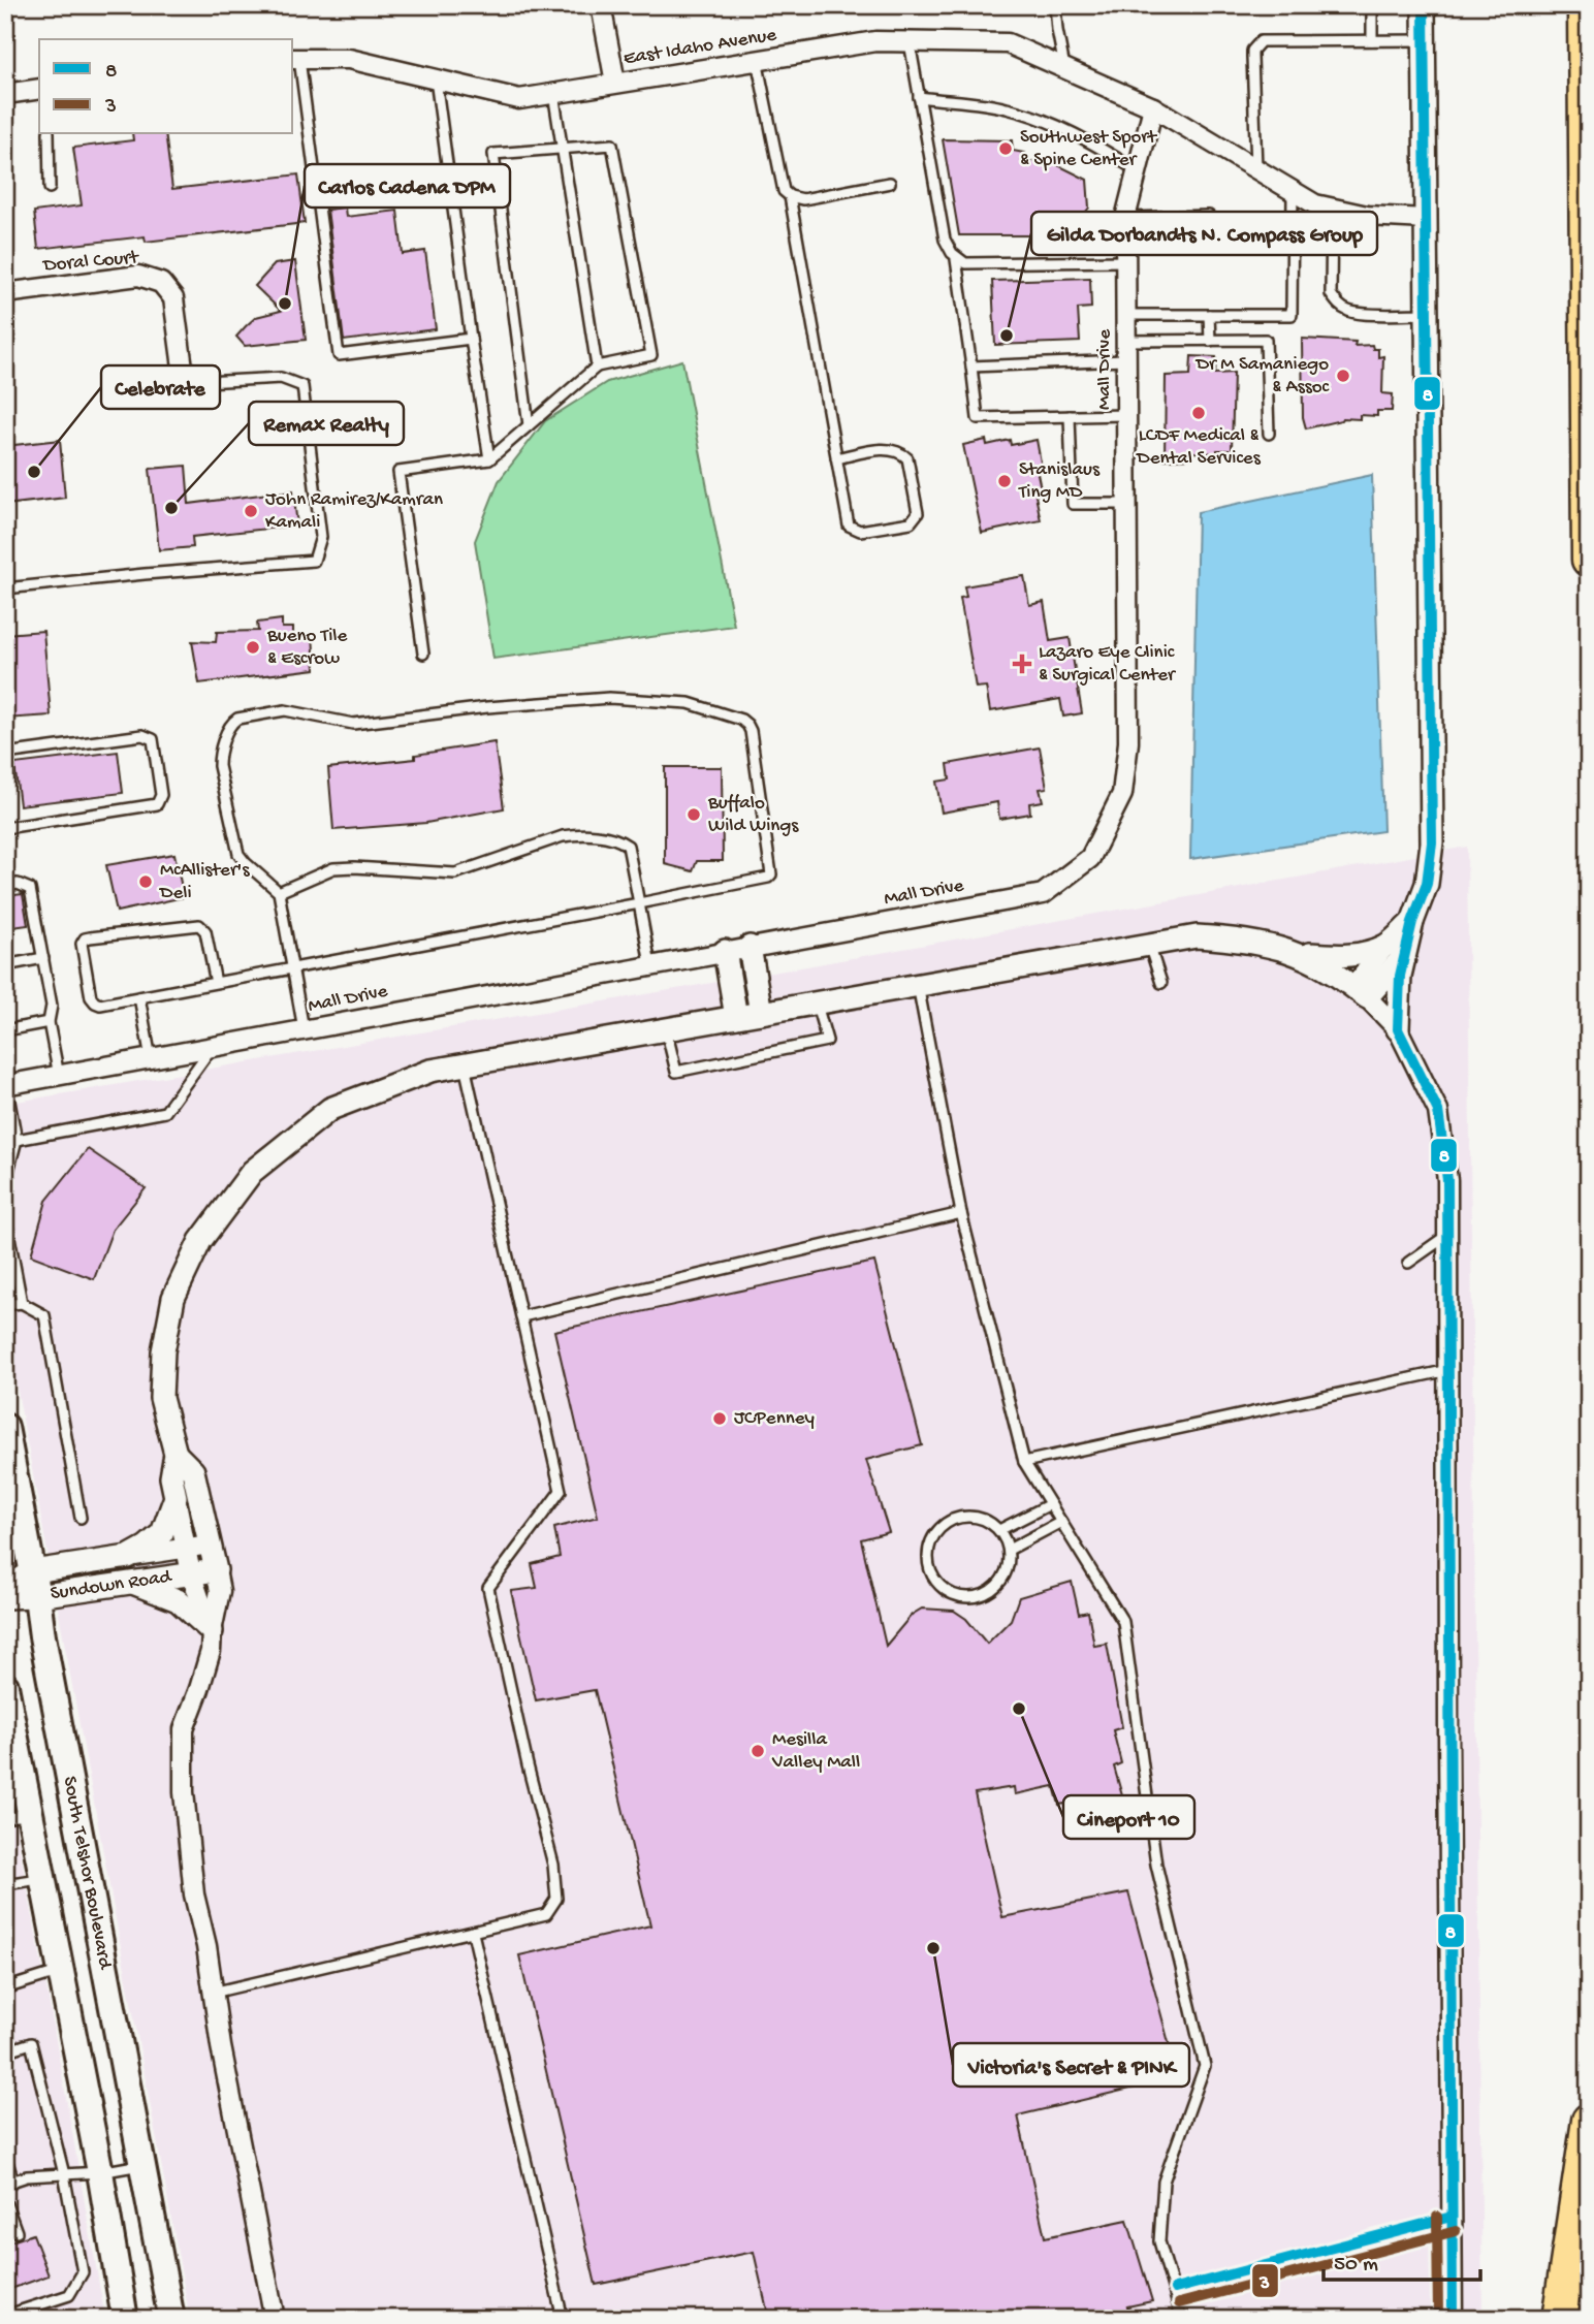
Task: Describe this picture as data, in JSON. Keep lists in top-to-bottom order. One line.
{"streets":{"main road":["South Telshor Boulevard"],"street":["East Idaho Avenue","Doral Court","Mall Drive","Sundown Road"]},"crossings":[["East Idaho Avenue","Mall Drive"],["Sundown Road","South Telshor Boulevard"]],"places":{"other":["Southwest Sport & Spine Center","Carlos Cadena DPM","Gilda Dorbandts N. Compass Group","Dr M Samaniego & Assoc","LCDF Medical & Dental Services","Celebrate","Stanislaus Ting MD","Remax Realty","John Ramirez/Kamran Kamali","Bueno Tile & Escrow","Buffalo Wild Wings","McAllister's Deli","JCPenney","Cineport 10","Mesilla Valley Mall","Victoria's Secret & PINK"],"health":["Lazaro Eye Clinic & Surgical Center"]},"lines":["transit line 8","transit line 3"],"legend":["8","3"],"scale_bar":"50 m"}
